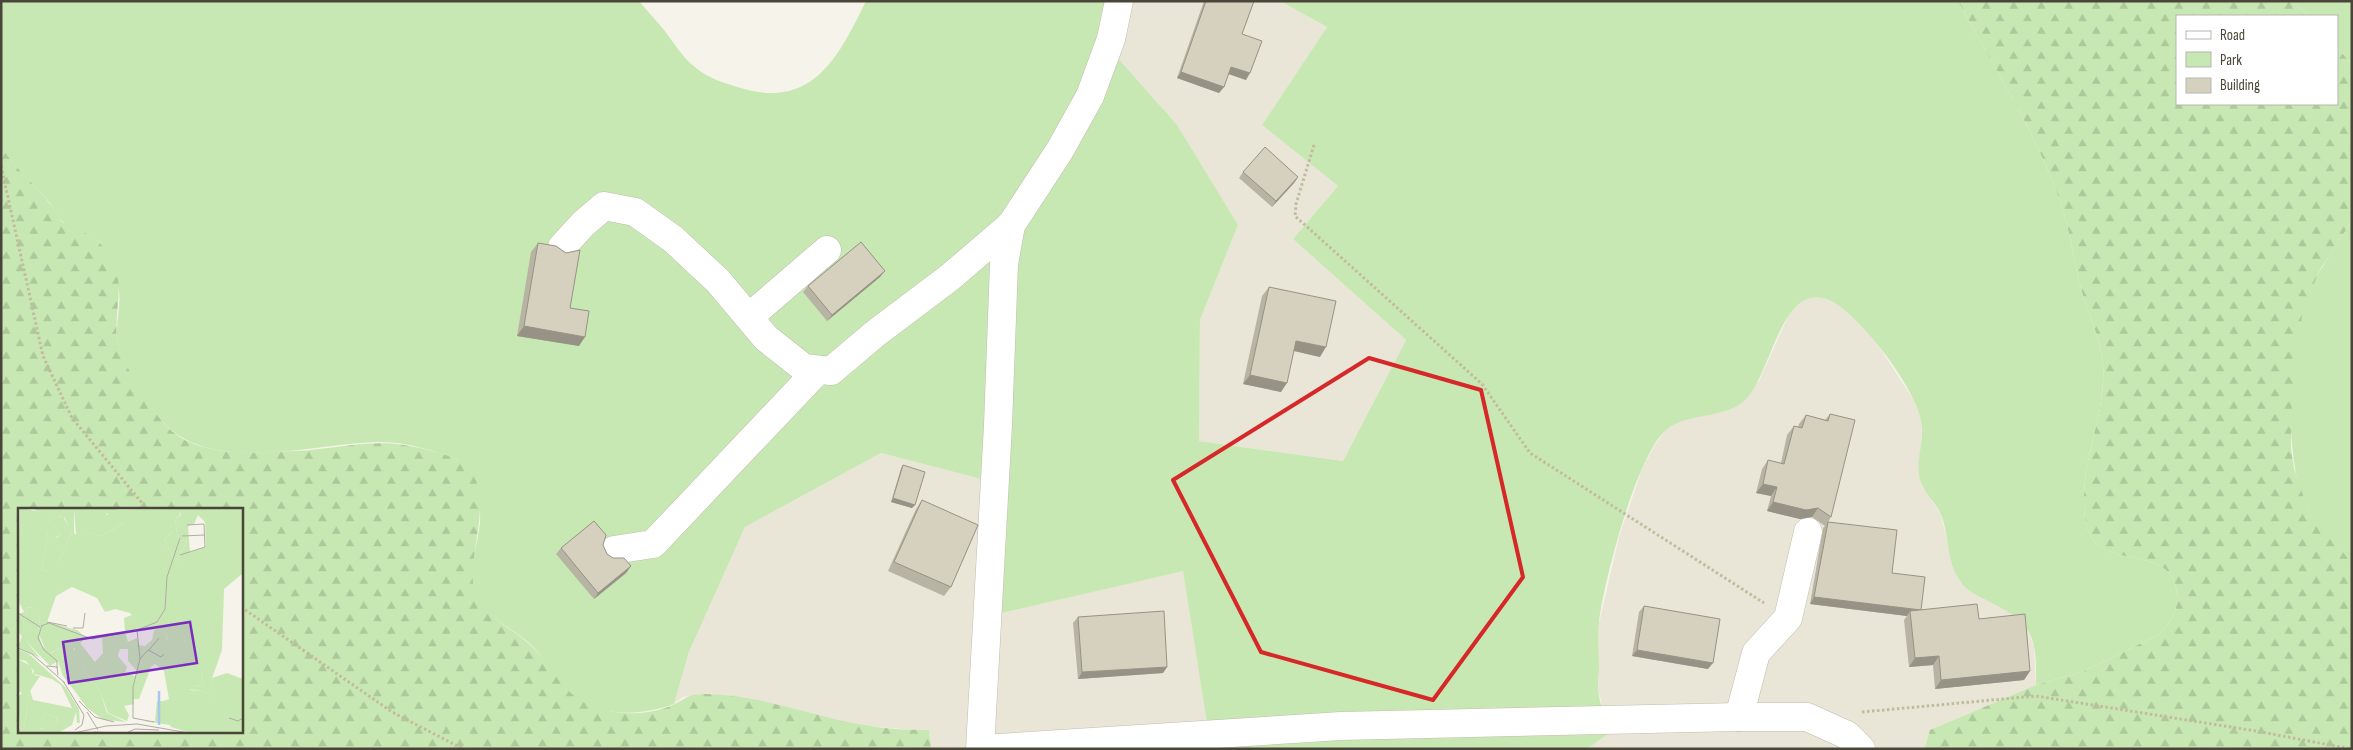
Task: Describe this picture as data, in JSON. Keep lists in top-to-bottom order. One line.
{"legend":["Road","Park","Building"]}
